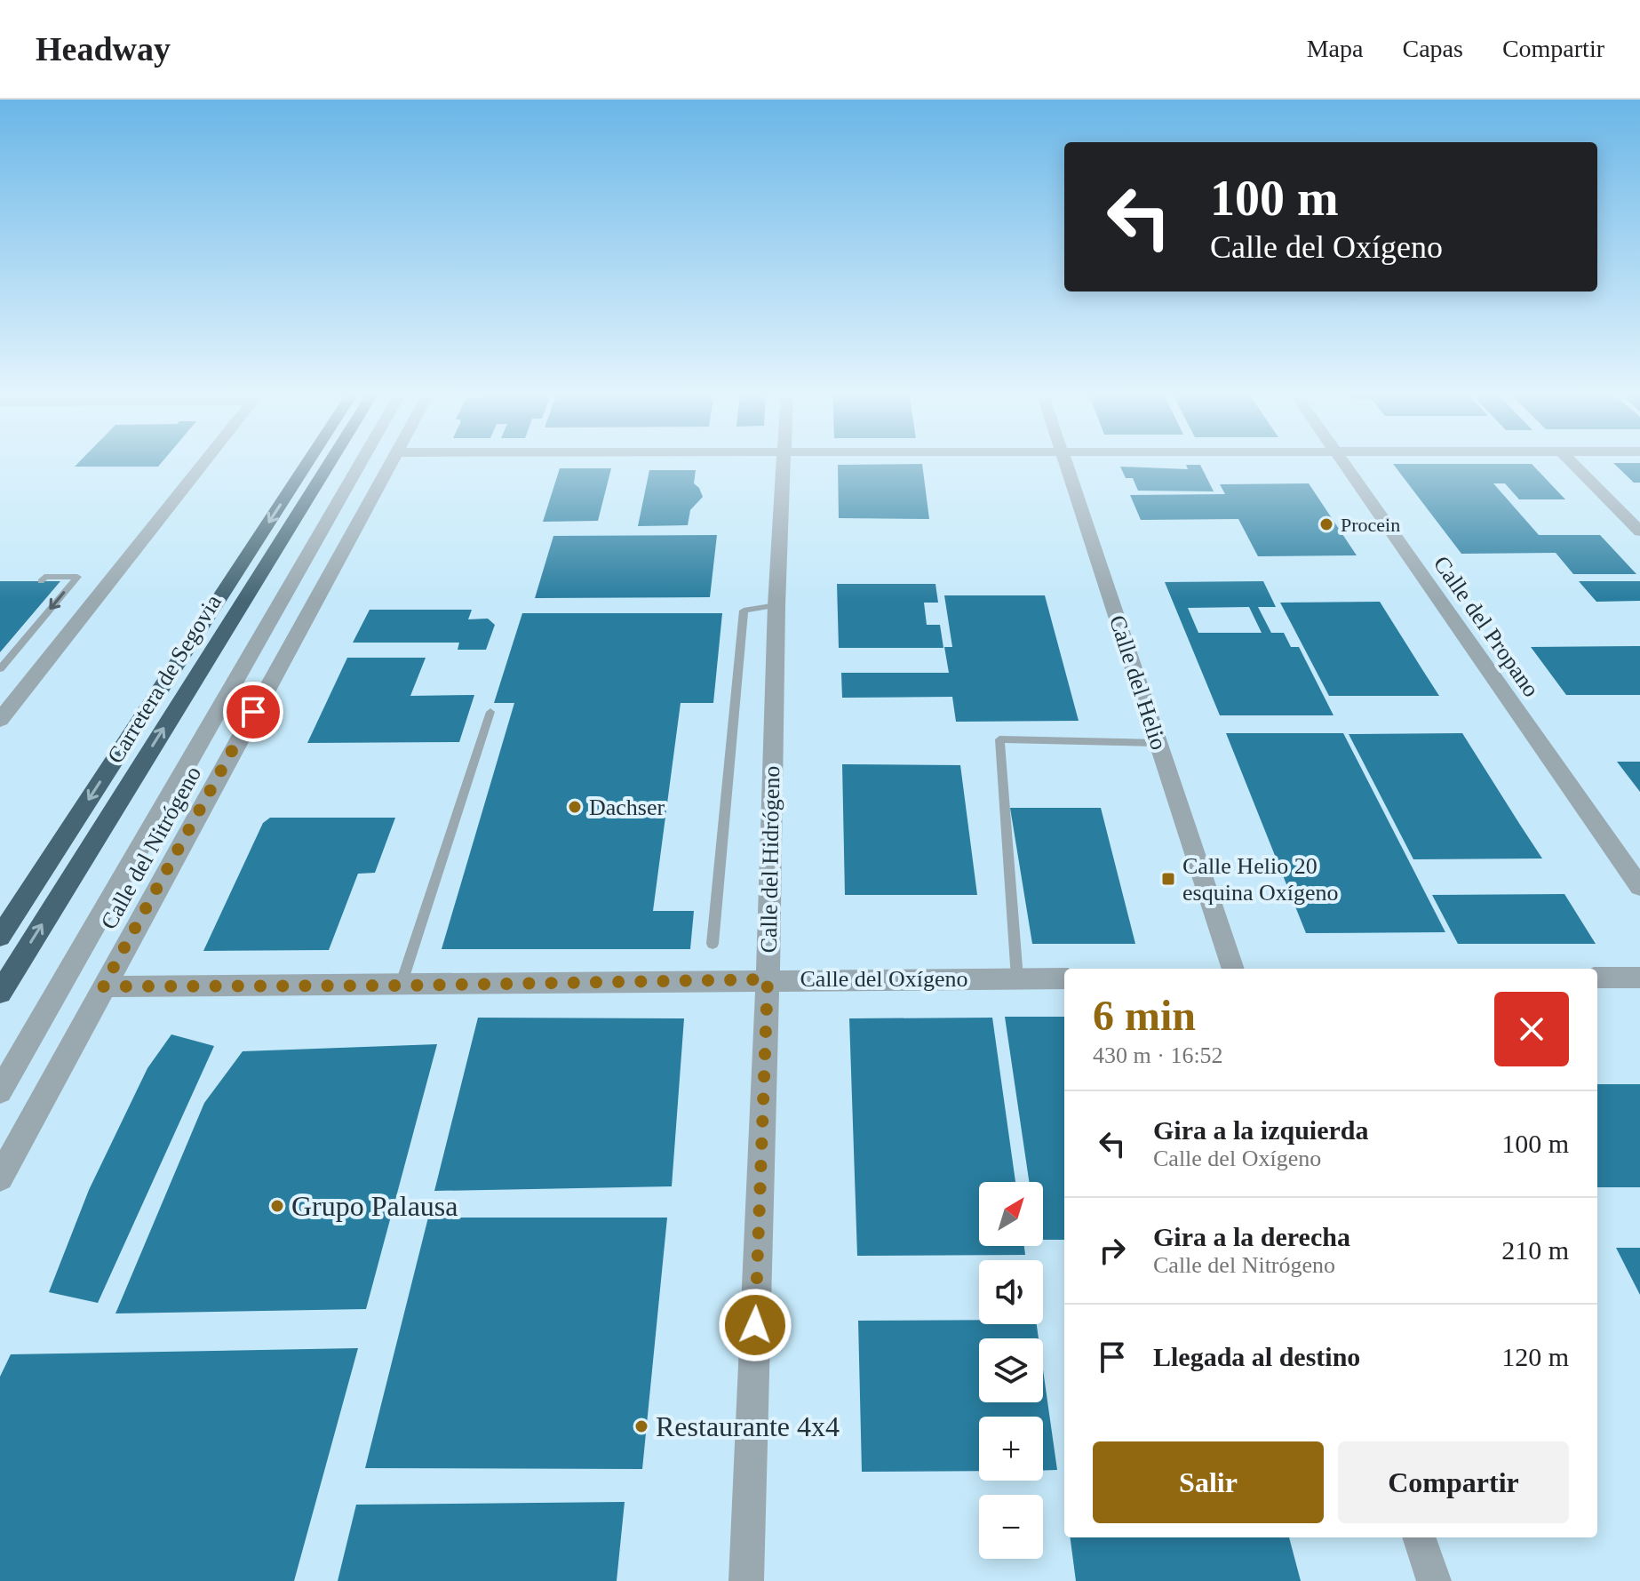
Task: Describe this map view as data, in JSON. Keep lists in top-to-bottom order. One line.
{"streets":{"highway":["Carretera de Segovia"],"street":["Calle del Propano","Calle del Helio","Calle del Nitrógeno","Calle del Hidrógeno","Calle del Oxígeno"]},"crossings":[["Calle del Nitrógeno","Calle del Oxígeno"],["Calle del Hidrógeno","Calle del Oxígeno"]],"places":{"other":["Procein","Dachser","Grupo Palausa","Restaurante 4x4"],"transit":["Calle Helio 20 esquina Oxígeno"]},"north":"top right","page":{"header":"Headway","nav":["Mapa","Capas","Compartir"],"turn":["100 m","Calle del Oxígeno"],"heading":["6 min","430 m · 16:52"],"list":[{"name":"Gira a la izquierda","note":"Calle del Oxígeno","value":"100 m"},{"name":"Gira a la derecha","note":"Calle del Nitrógeno","value":"210 m"},{"name":"Llegada al destino","value":"120 m"}],"map_buttons":["+","−"],"buttons":["Salir","Compartir"]}}
